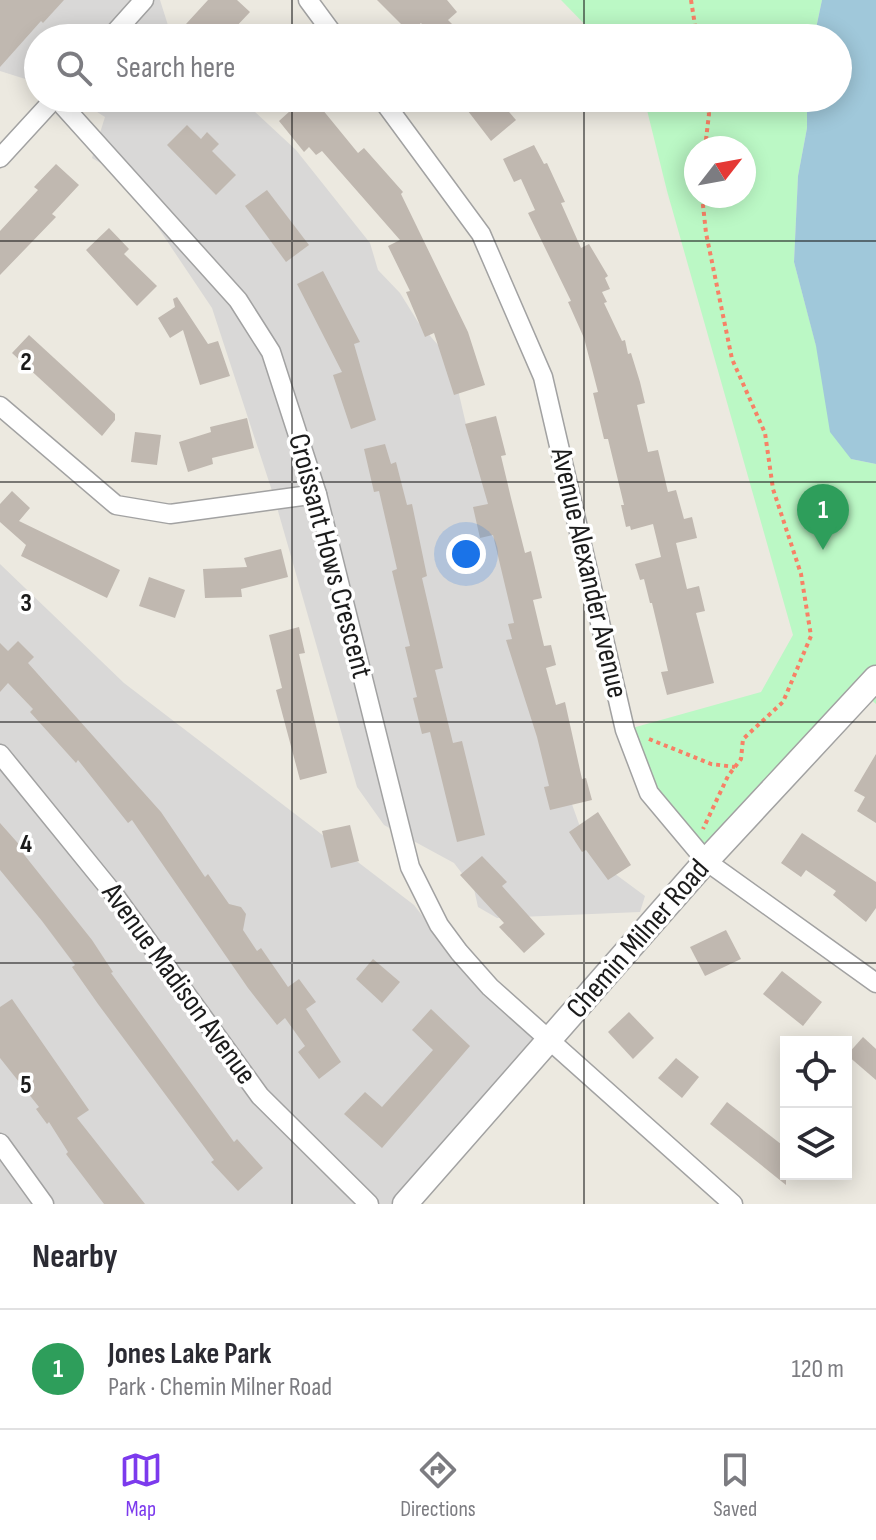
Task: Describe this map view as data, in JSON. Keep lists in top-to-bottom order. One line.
{"streets":{"street":["Croissant Hows Crescent","Avenue Alexander Avenue","Chemin Milner Road","Avenue Madison Avenue"]},"crossings":[["Croissant Hows Crescent","Chemin Milner Road"],["Avenue Alexander Avenue","Chemin Milner Road"]],"north":"top right","page":{"search":"Search here","pins":"1","heading":"Nearby","list":[{"mark":"1","name":"Jones Lake Park","note":"Park · Chemin Milner Road","value":"120 m"}],"nav":["Map","Directions","Saved"]},"grid":{"rows":["2","3","4","5"]}}
